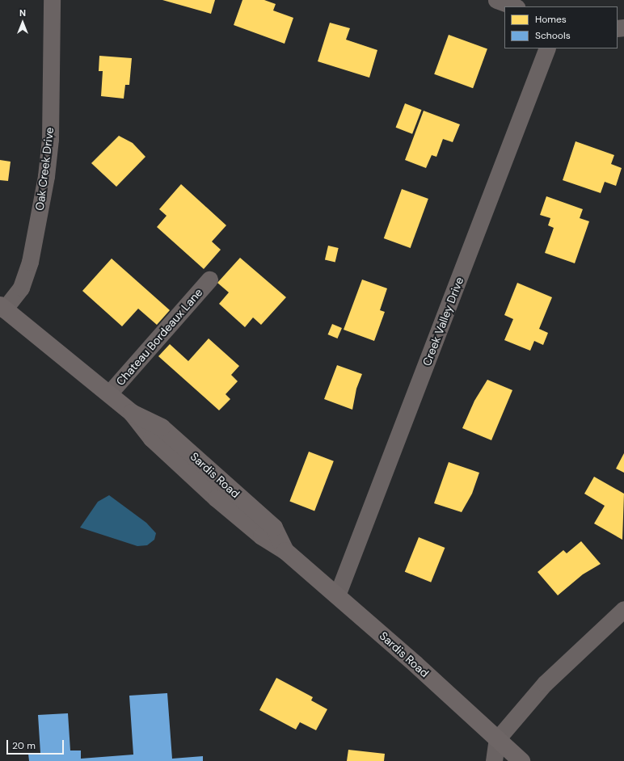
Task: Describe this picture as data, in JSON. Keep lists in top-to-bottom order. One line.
{"streets":{"main road":["Sardis Road"],"street":["Oak Creek Drive","Creek Valley Drive","Chateau Bordeaux Lane"]},"crossings":[["Oak Creek Drive","Sardis Road"],["Creek Valley Drive","Sardis Road"],["Chateau Bordeaux Lane","Sardis Road"]],"legend":["Homes","Schools"],"scale_bar":"20 m","north":"top"}
